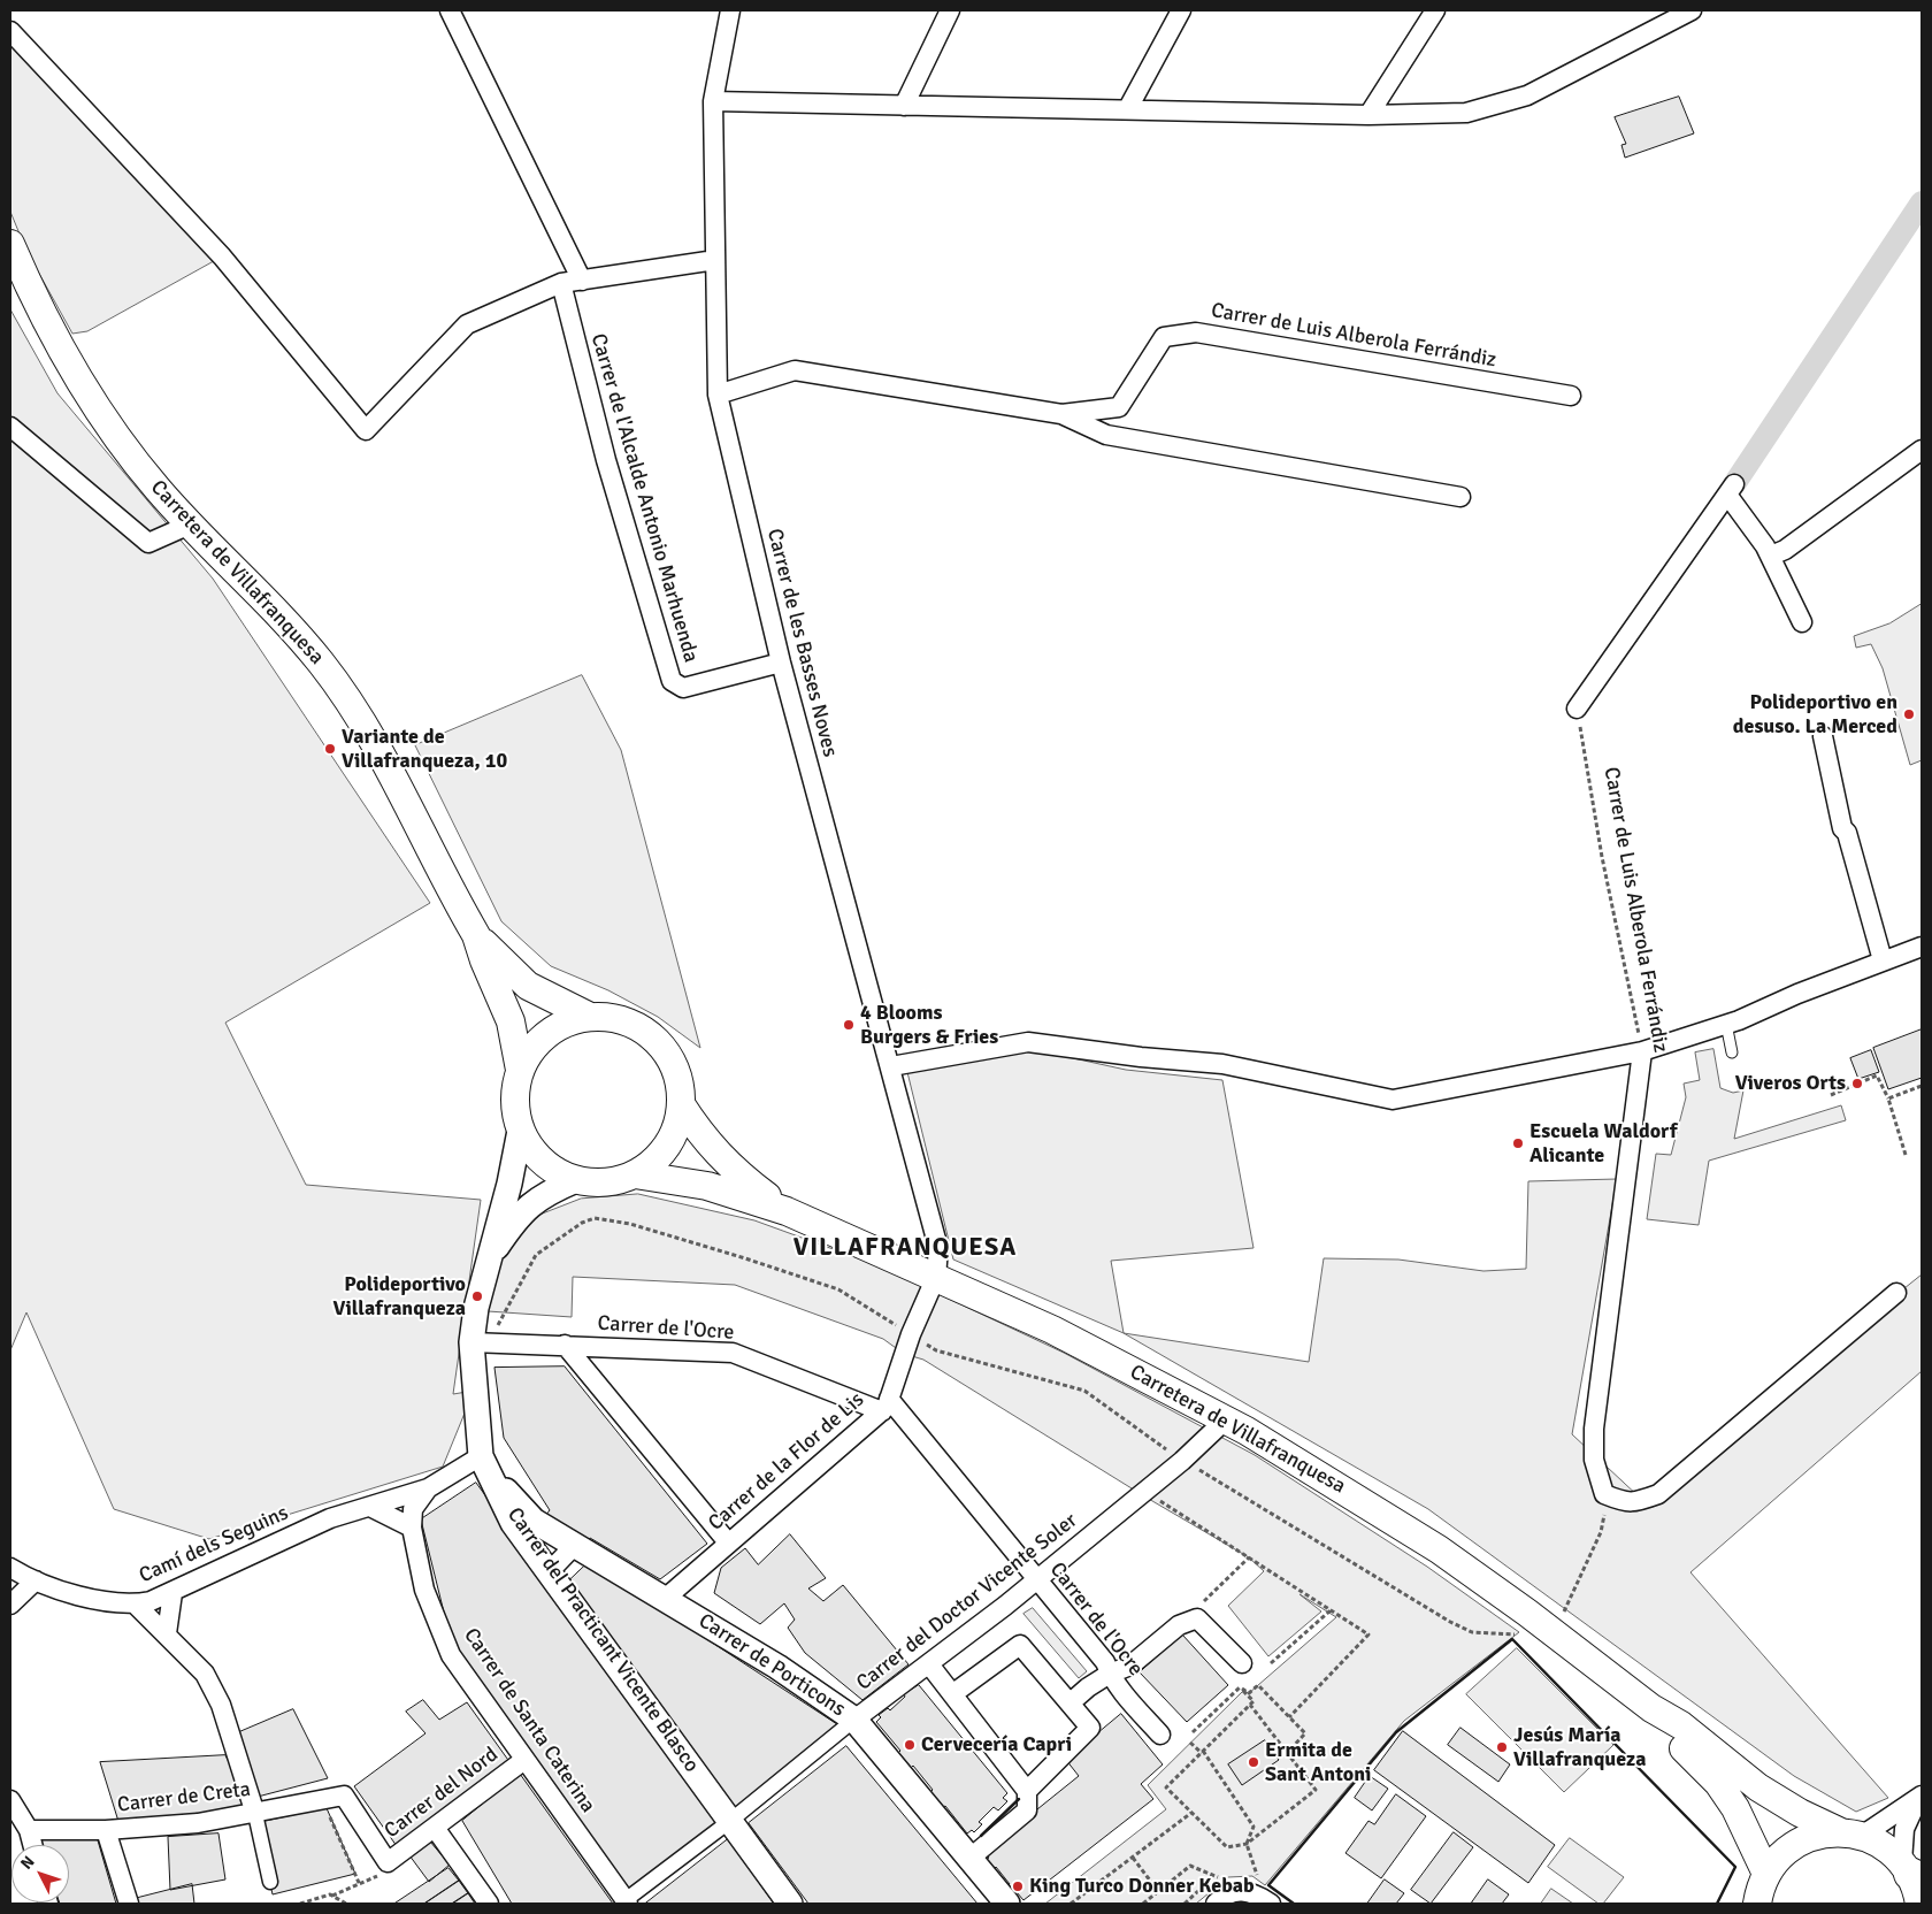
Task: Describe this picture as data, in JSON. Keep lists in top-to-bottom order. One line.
{"streets":{"main road":["Carretera de Villafranquesa"],"street":["Carrer de Luis Alberola Ferrándiz","Carrer de l'Alcalde Antonio Marhuenda","Carrer de les Basses Noves","Carrer de l'Ocre","Carrer de la Flor de Lis","Camí dels Seguins","Carrer del Doctor Vicente Soler","Carrer del Practicant Vicente Blasco","Carrer de Porticons","Carrer de Santa Caterina","Carrer del Nord","Carrer de Creta"]},"crossings":[["Carrer de Luis Alberola Ferrándiz","Carrer de les Basses Noves"],["Carrer de l'Alcalde Antonio Marhuenda","Carrer de les Basses Noves"],["Carretera de Villafranquesa","Carrer de les Basses Noves"],["Carretera de Villafranquesa","Carrer de la Flor de Lis"],["Carretera de Villafranquesa","Carrer del Doctor Vicente Soler"],["Carretera de Villafranquesa","Carrer del Practicant Vicente Blasco"],["Carrer de les Basses Noves","Carrer de la Flor de Lis"],["Carrer de l'Ocre","Carrer de la Flor de Lis"],["Carrer de l'Ocre","Carrer del Doctor Vicente Soler"],["Carrer de l'Ocre","Carrer del Practicant Vicente Blasco"],["Carrer de la Flor de Lis","Carrer de Porticons"],["Camí dels Seguins","Carrer del Practicant Vicente Blasco"],["Camí dels Seguins","Carrer de Santa Caterina"],["Carrer del Doctor Vicente Soler","Carrer del Practicant Vicente Blasco"],["Carrer del Doctor Vicente Soler","Carrer de Porticons"],["Carrer del Doctor Vicente Soler","Carrer de Santa Caterina"],["Carrer del Practicant Vicente Blasco","Carrer de Porticons"],["Carrer de Santa Caterina","Carrer del Nord"],["Carrer del Nord","Carrer de Creta"]],"districts":["VILLAFRANQUESA"],"places":["Polideportivo en desuso. La Merced","Variante de Villafranqueza, 10","4 Blooms Burgers & Fries","Viveros Orts","Escuela Waldorf Alicante","Polideportivo Villafranqueza","Cervecería Capri","Jesús María Villafranqueza","Ermita de Sant Antoni","King Turco Donner Kebab"],"north":"top left"}
